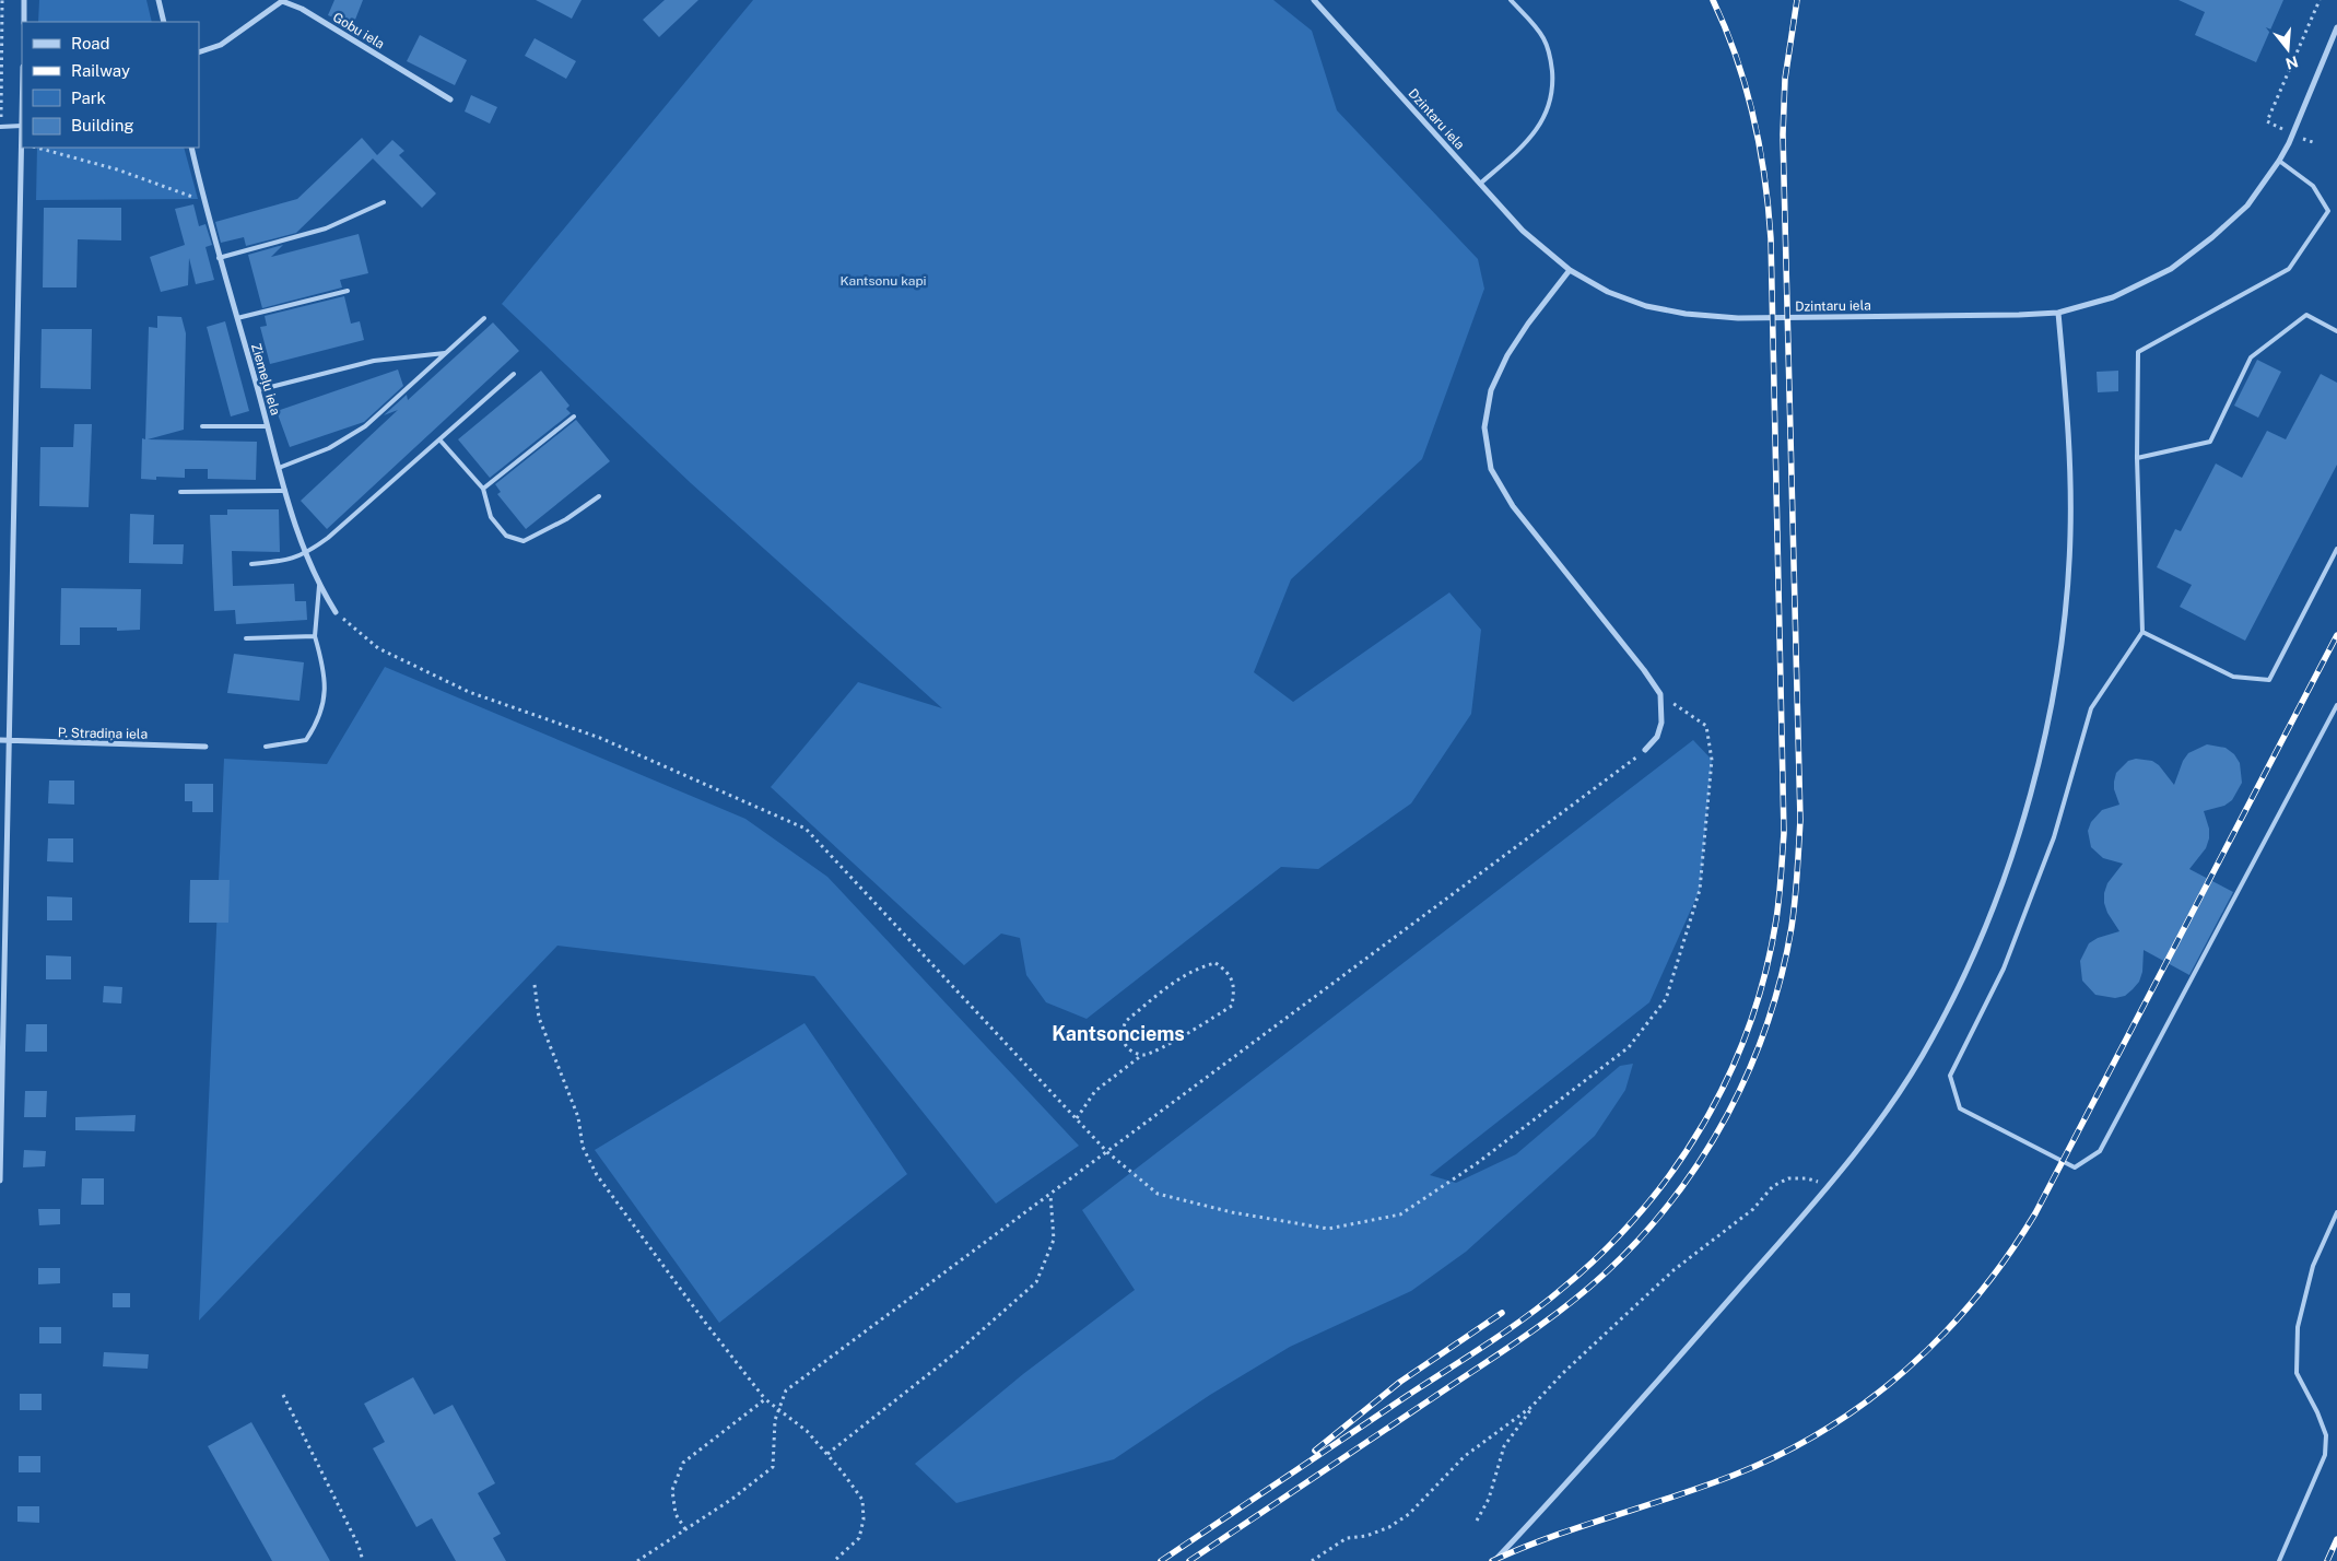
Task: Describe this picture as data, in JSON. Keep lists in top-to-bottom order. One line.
{"streets":{"street":["Gobu iela","Dzintaru iela","Ziemeļu iela","P. Stradiņa iela"]},"districts":["Kantsonciems"],"parks":["Kantsonu kapi"],"legend":["Road","Railway","Park","Building"],"north":"bottom"}
